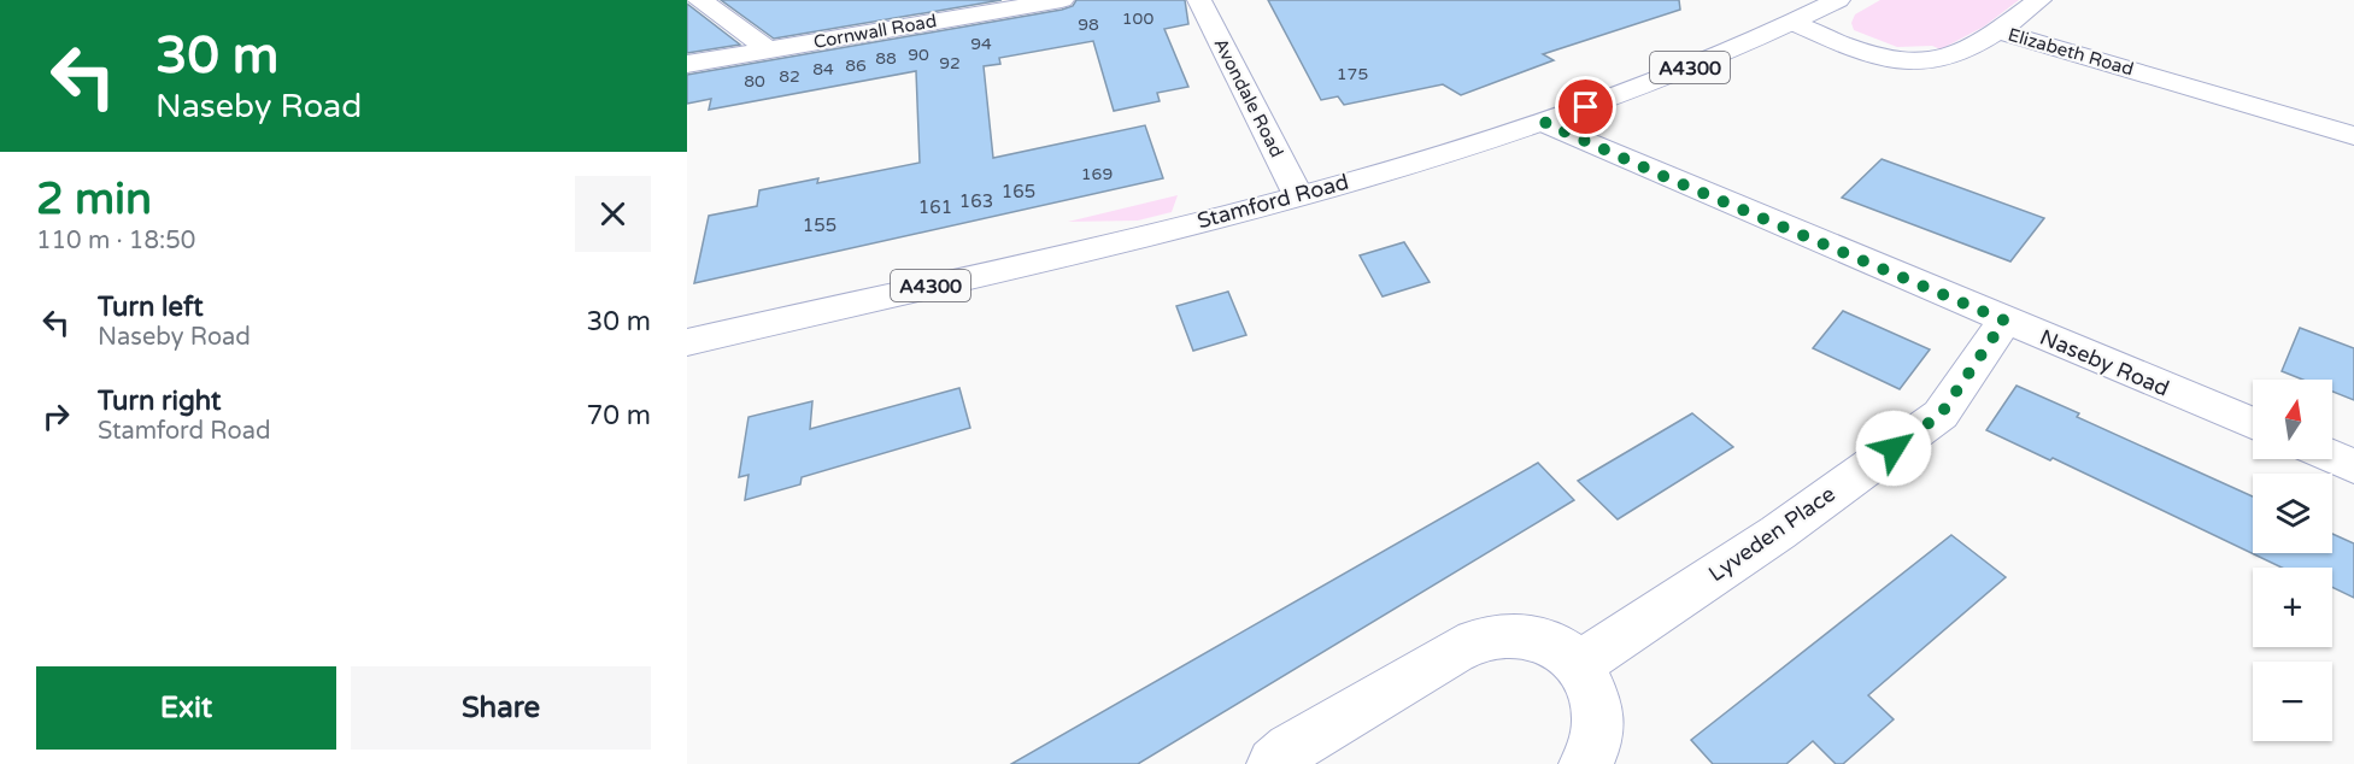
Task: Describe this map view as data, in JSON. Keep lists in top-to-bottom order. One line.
{"streets":{"street":["Cornwall Road","Elizabeth Road","A4300","Avondale Road","Stamford Road","Naseby Road","Lyveden Place"]},"crossings":[["Elizabeth Road","Stamford Road"],["Avondale Road","Stamford Road"],["Stamford Road","Naseby Road"],["Naseby Road","Lyveden Place"]],"house_numbers":["100","98","94","90","88","92","86","84","175","82","80","169","165","163","161","155"],"north":"top","page":{"turn":["30 m","Naseby Road"],"heading":["2 min","110 m · 18:50"],"list":[{"name":"Turn left","note":"Naseby Road","value":"30 m"},{"name":"Turn right","note":"Stamford Road","value":"70 m"}],"map_buttons":["+","−"],"buttons":["Exit","Share"]}}
